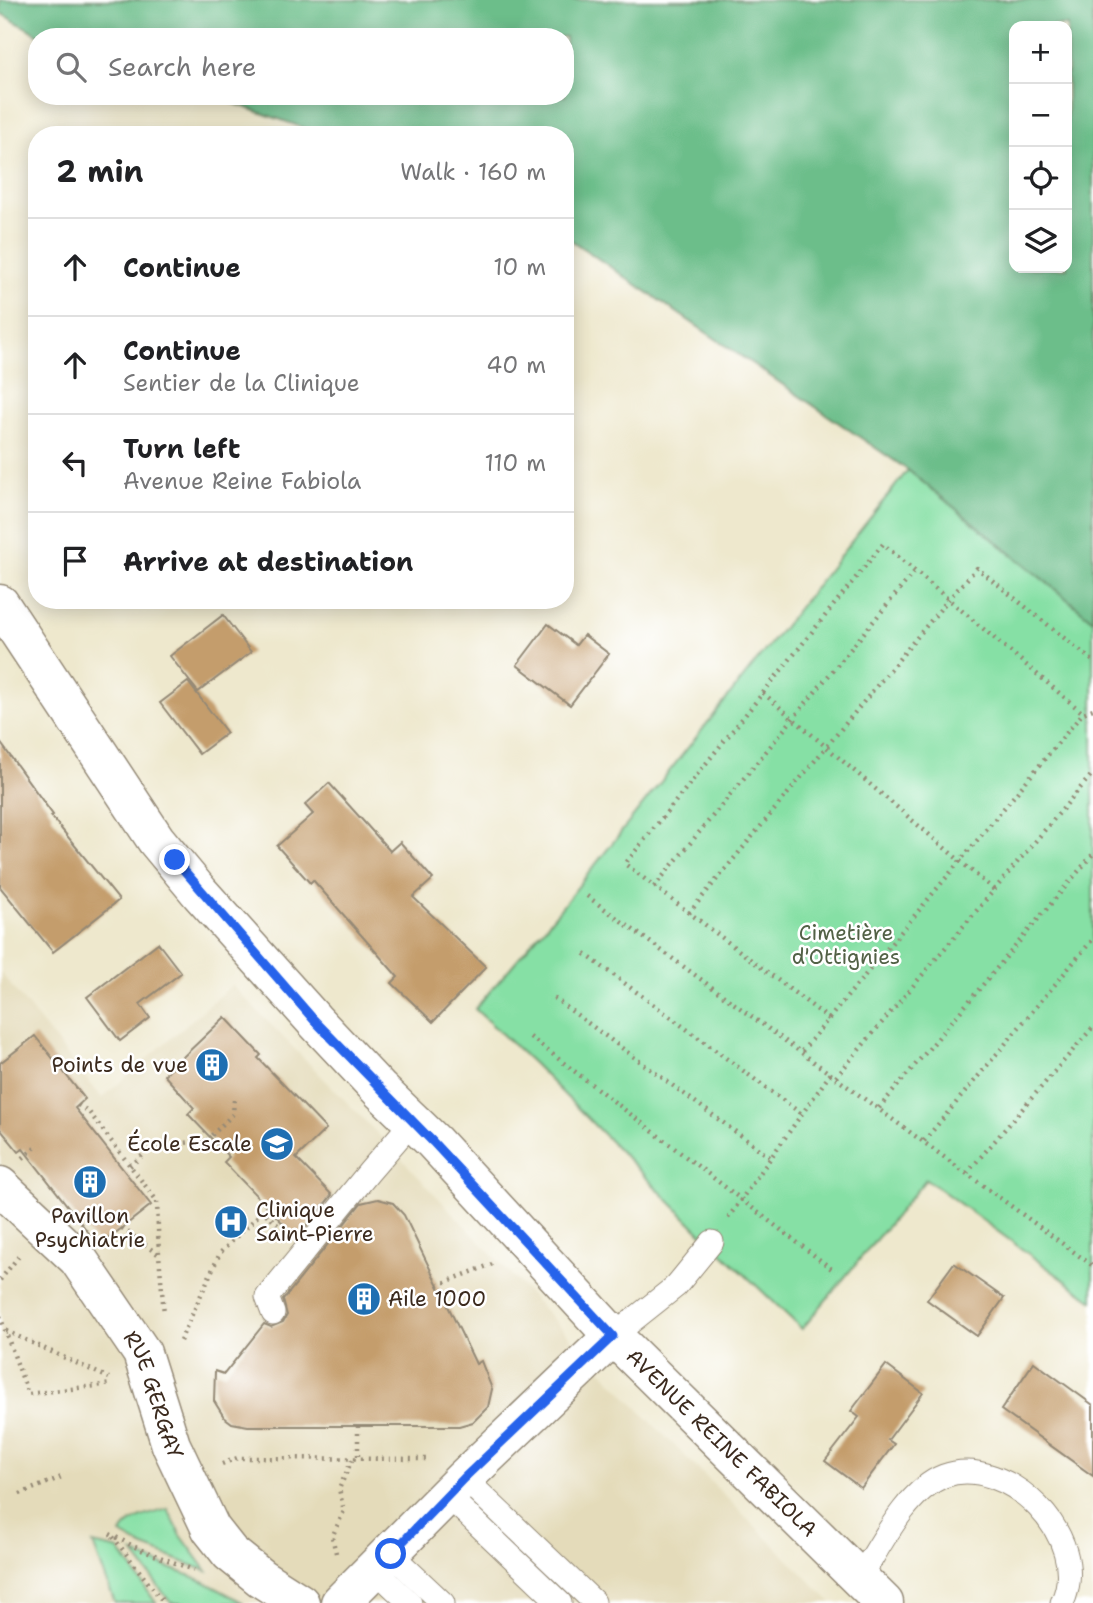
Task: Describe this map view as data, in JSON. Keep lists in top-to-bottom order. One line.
{"streets":{"street":["RUE GERGAY","AVENUE REINE FABIOLA"]},"parks":["Cimetière d'Ottignies"],"places":{"building":["Points de vue","Pavillon Psychiatrie","Aile 1000"],"school or university":["École Escale"],"hospital":["Clinique Saint-Pierre"]},"page":{"map_buttons":["+","−"],"search":"Search here","heading":["2 min","Walk · 160 m"],"list":[["Continue","10 m"],["Continue","Sentier de la Clinique","40 m"],["Turn left","Avenue Reine Fabiola","110 m"],"Arrive at destination"]}}
